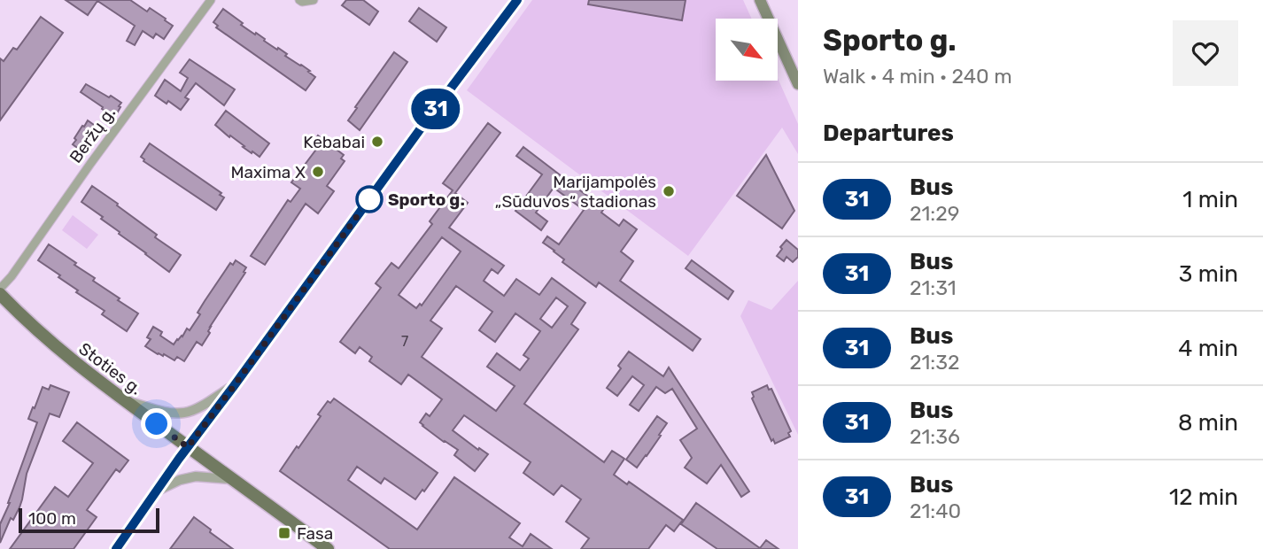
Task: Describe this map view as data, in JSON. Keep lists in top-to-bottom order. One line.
{"streets":{"main road":["Stoties g."],"street":["Beržų g."]},"places":{"other":["Kebabai","Maxima X","Marijampolės „Sūduvos“ stadionas","Sporto g."],"transit":["Fasa"]},"lines":["bus line 31"],"house_numbers":["7"],"scale_bar":"100 m","north":"bottom right","page":{"on_map":"31","heading":[["Sporto g.","Walk · 4 min · 240 m"],"Departures"],"list":[{"mark":"31","name":"Bus","note":"21:29","value":"1 min"},{"mark":"31","name":"Bus","note":"21:31","value":"3 min"},{"mark":"31","name":"Bus","note":"21:32","value":"4 min"},{"mark":"31","name":"Bus","note":"21:36","value":"8 min"},{"mark":"31","name":"Bus","note":"21:40","value":"12 min"}],"scale":"100 m"}}
